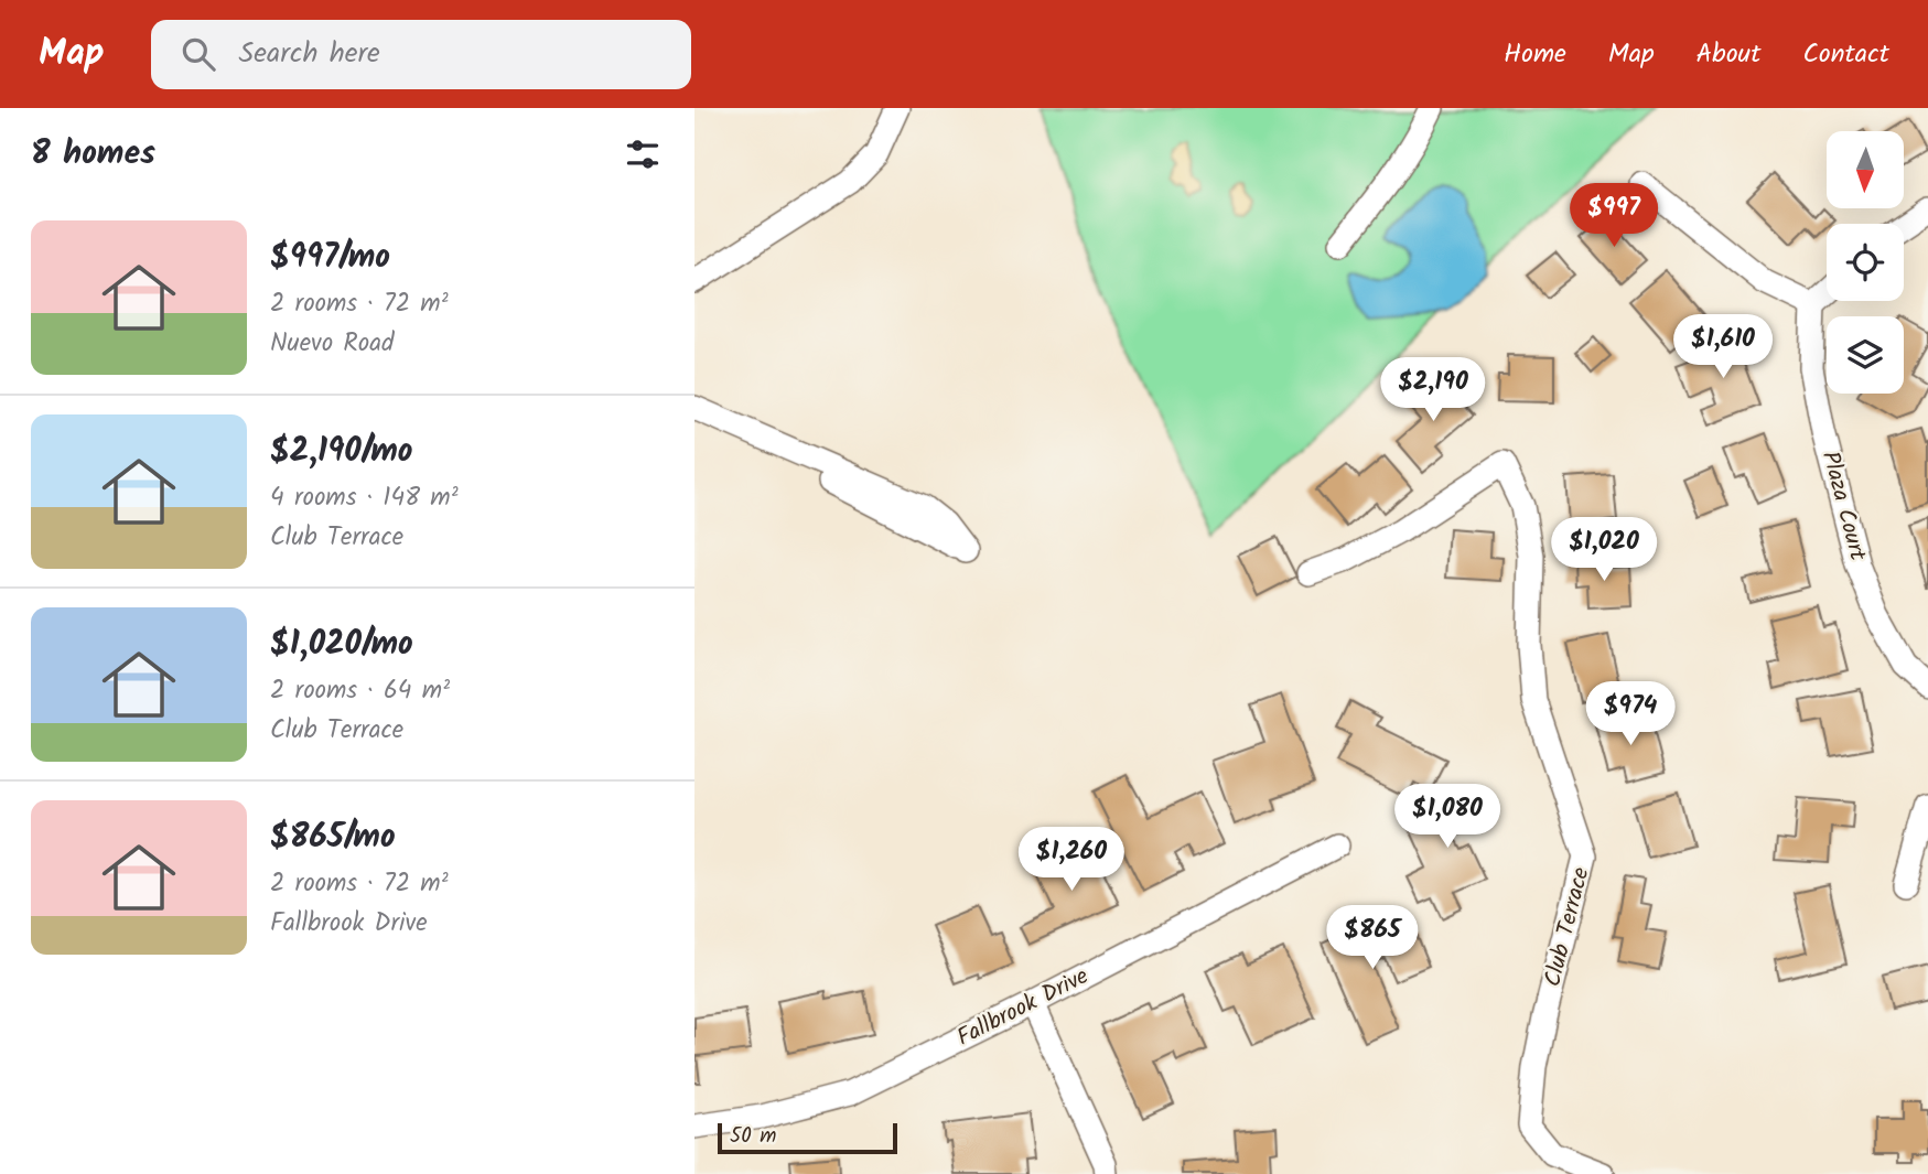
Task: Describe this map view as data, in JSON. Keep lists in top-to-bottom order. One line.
{"streets":{"street":["Plaza Court","Club Terrace","Fallbrook Drive"]},"scale_bar":"50 m","north":"bottom","page":{"header":"Map","search":"Search here","nav":["Home","Map","About","Contact"],"heading":"8 homes","price":["$997","$1,610","$2,190","$1,020","$974","$1,080","$1,260","$865"],"list":[{"name":"$997/mo","note":"2 rooms · 72 m² · Nuevo Road"},{"name":"$2,190/mo","note":"4 rooms · 148 m² · Club Terrace"},{"name":"$1,020/mo","note":"2 rooms · 64 m² · Club Terrace"},{"name":"$865/mo","note":"2 rooms · 72 m² · Fallbrook Drive"}],"scale":"50 m"}}
